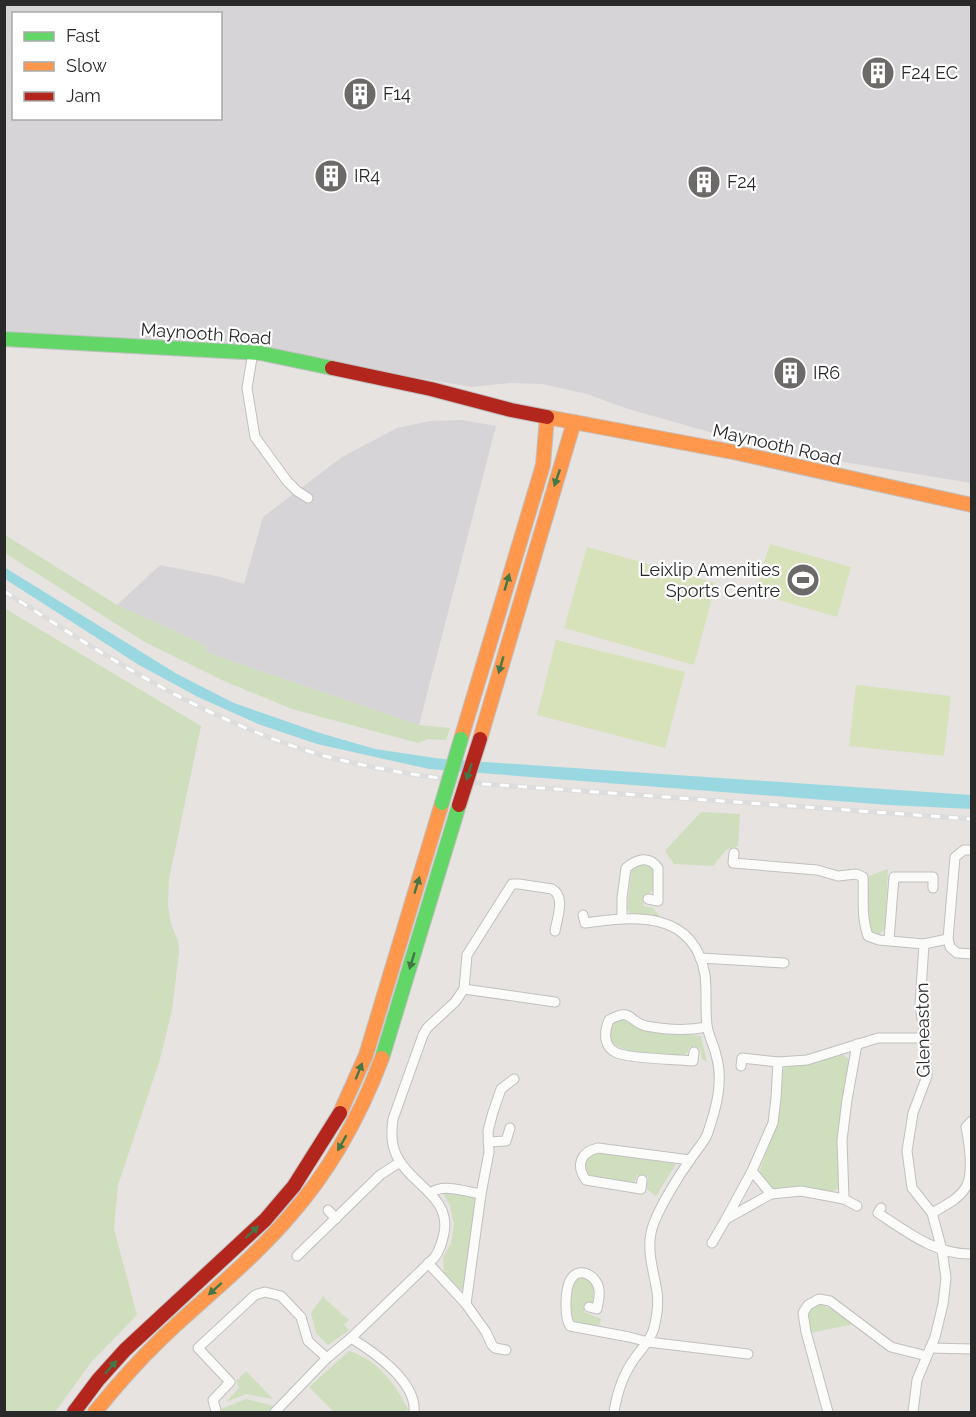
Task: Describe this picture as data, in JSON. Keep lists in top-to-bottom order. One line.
{"streets":{"main road":["Maynooth Road"],"street":["Gleneaston"]},"places":{"building":["F24 EC","F14","IR4","F24","IR6"],"sports":["Leixlip Amenities Sports Centre"]},"legend":["Fast","Slow","Jam"]}
